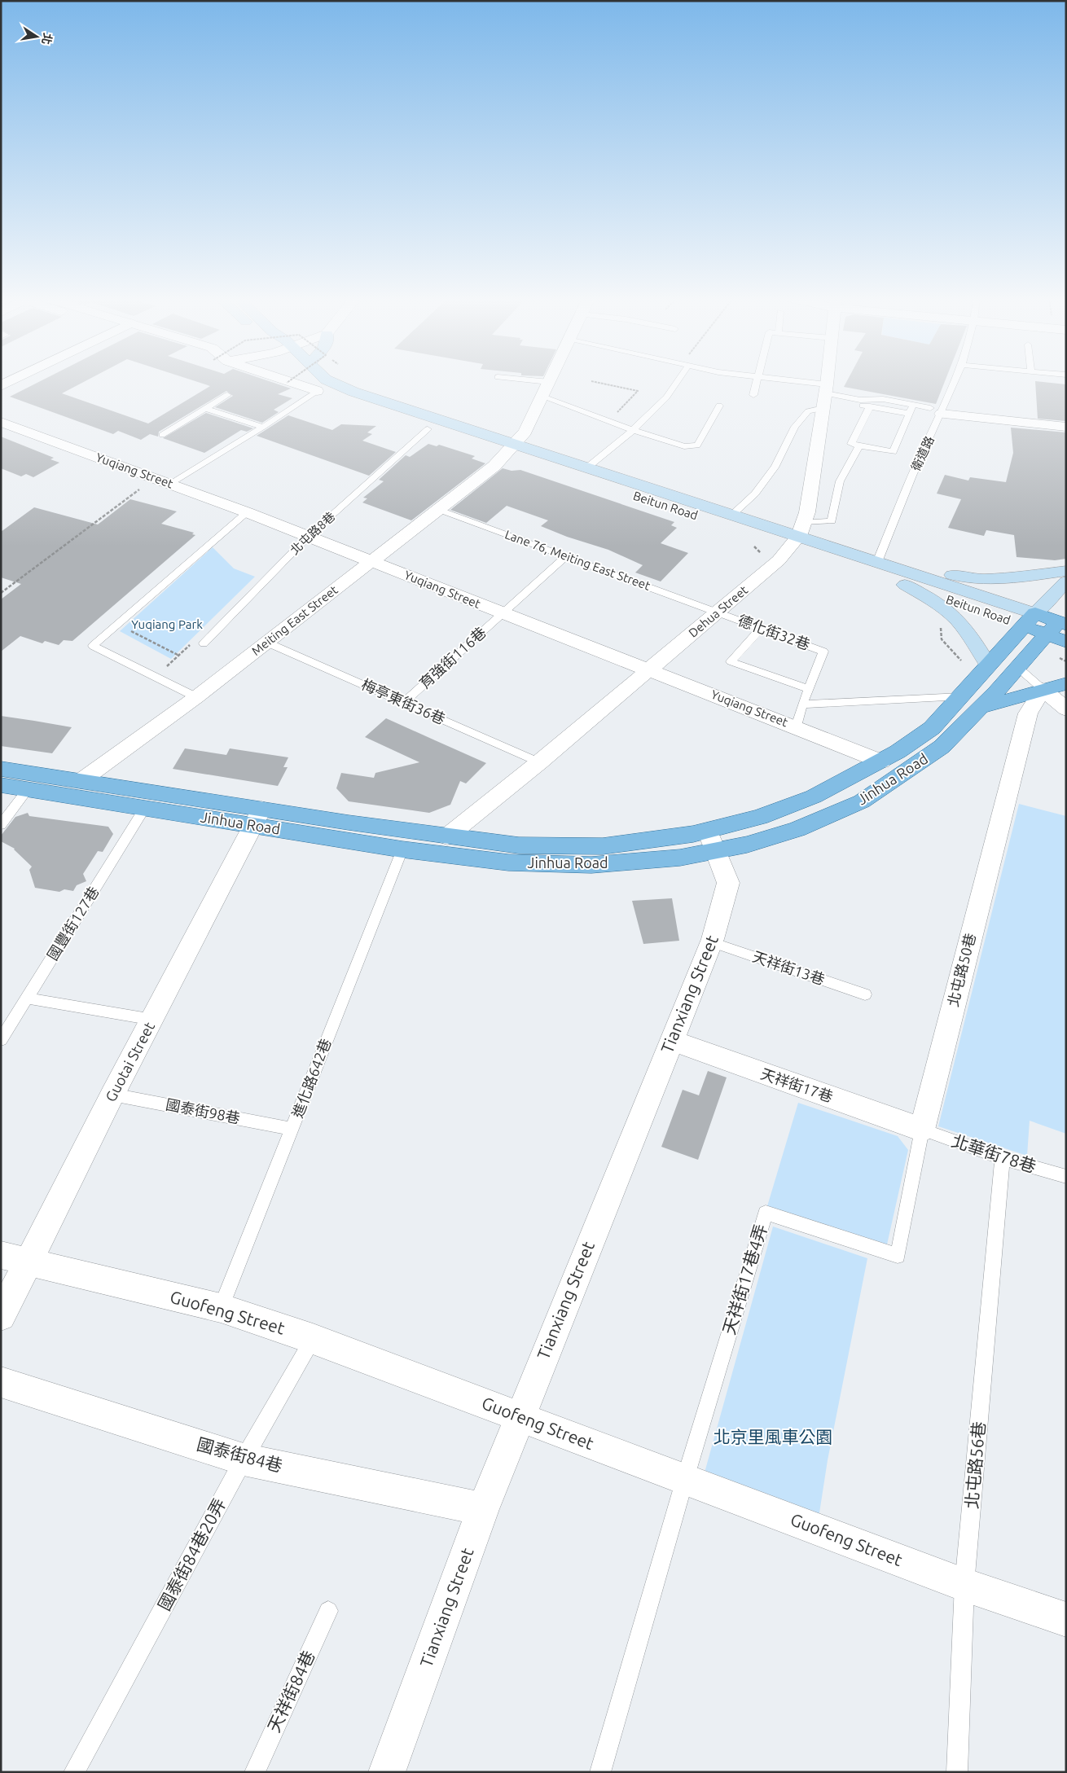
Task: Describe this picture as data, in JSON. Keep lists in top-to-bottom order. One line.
{"streets":{"main road":["Beitun Road","Jinhua Road"],"street":["Yuqiang Street","Dehua Street","Meiting East Street","北屯路50巷","Tianxiang Street","Guotai Street","天祥街17巷","Guofeng Street","國泰街84巷"],"lane":["衛道路","北屯路8巷","Lane 76, Meiting East Street","德化街32巷","育強街116巷","梅亭東街36巷","國豐街127巷","天祥街13巷","進化路642巷","國泰街98巷","北華街78巷","天祥街17巷4弄","北屯路56巷","國泰街84巷20弄","天祥街84巷"]},"crossings":[["衛道路","Beitun Road"],["Yuqiang Street","北屯路8巷"],["Yuqiang Street","Dehua Street"],["Yuqiang Street","Meiting East Street"],["Yuqiang Street","德化街32巷"],["Yuqiang Street","育強街116巷"],["Yuqiang Street","Jinhua Road"],["Beitun Road","北屯路8巷"],["Beitun Road","Dehua Street"],["Beitun Road","Meiting East Street"],["Beitun Road","Jinhua Road"],["Lane 76, Meiting East Street","Dehua Street"],["Lane 76, Meiting East Street","Meiting East Street"],["Lane 76, Meiting East Street","德化街32巷"],["Lane 76, Meiting East Street","育強街116巷"],["Dehua Street","德化街32巷"],["Dehua Street","梅亭東街36巷"],["Dehua Street","Jinhua Road"],["Meiting East Street","梅亭東街36巷"],["Meiting East Street","Jinhua Road"],["育強街116巷","梅亭東街36巷"],["Jinhua Road","國豐街127巷"],["Jinhua Road","Tianxiang Street"],["Jinhua Road","Guotai Street"],["Jinhua Road","進化路642巷"],["天祥街13巷","Tianxiang Street"],["北屯路50巷","天祥街17巷"],["北屯路50巷","北華街78巷"],["北屯路50巷","天祥街17巷4弄"],["Tianxiang Street","天祥街17巷"],["Tianxiang Street","Guofeng Street"],["Tianxiang Street","國泰街84巷"],["Guotai Street","國泰街98巷"],["Guotai Street","Guofeng Street"],["進化路642巷","國泰街98巷"],["進化路642巷","Guofeng Street"],["天祥街17巷","北華街78巷"],["北華街78巷","北屯路56巷"],["天祥街17巷4弄","Guofeng Street"],["Guofeng Street","北屯路56巷"],["Guofeng Street","國泰街84巷20弄"],["國泰街84巷","國泰街84巷20弄"]],"parks":["Yuqiang Park","北京里風車公園"],"north":"right"}
